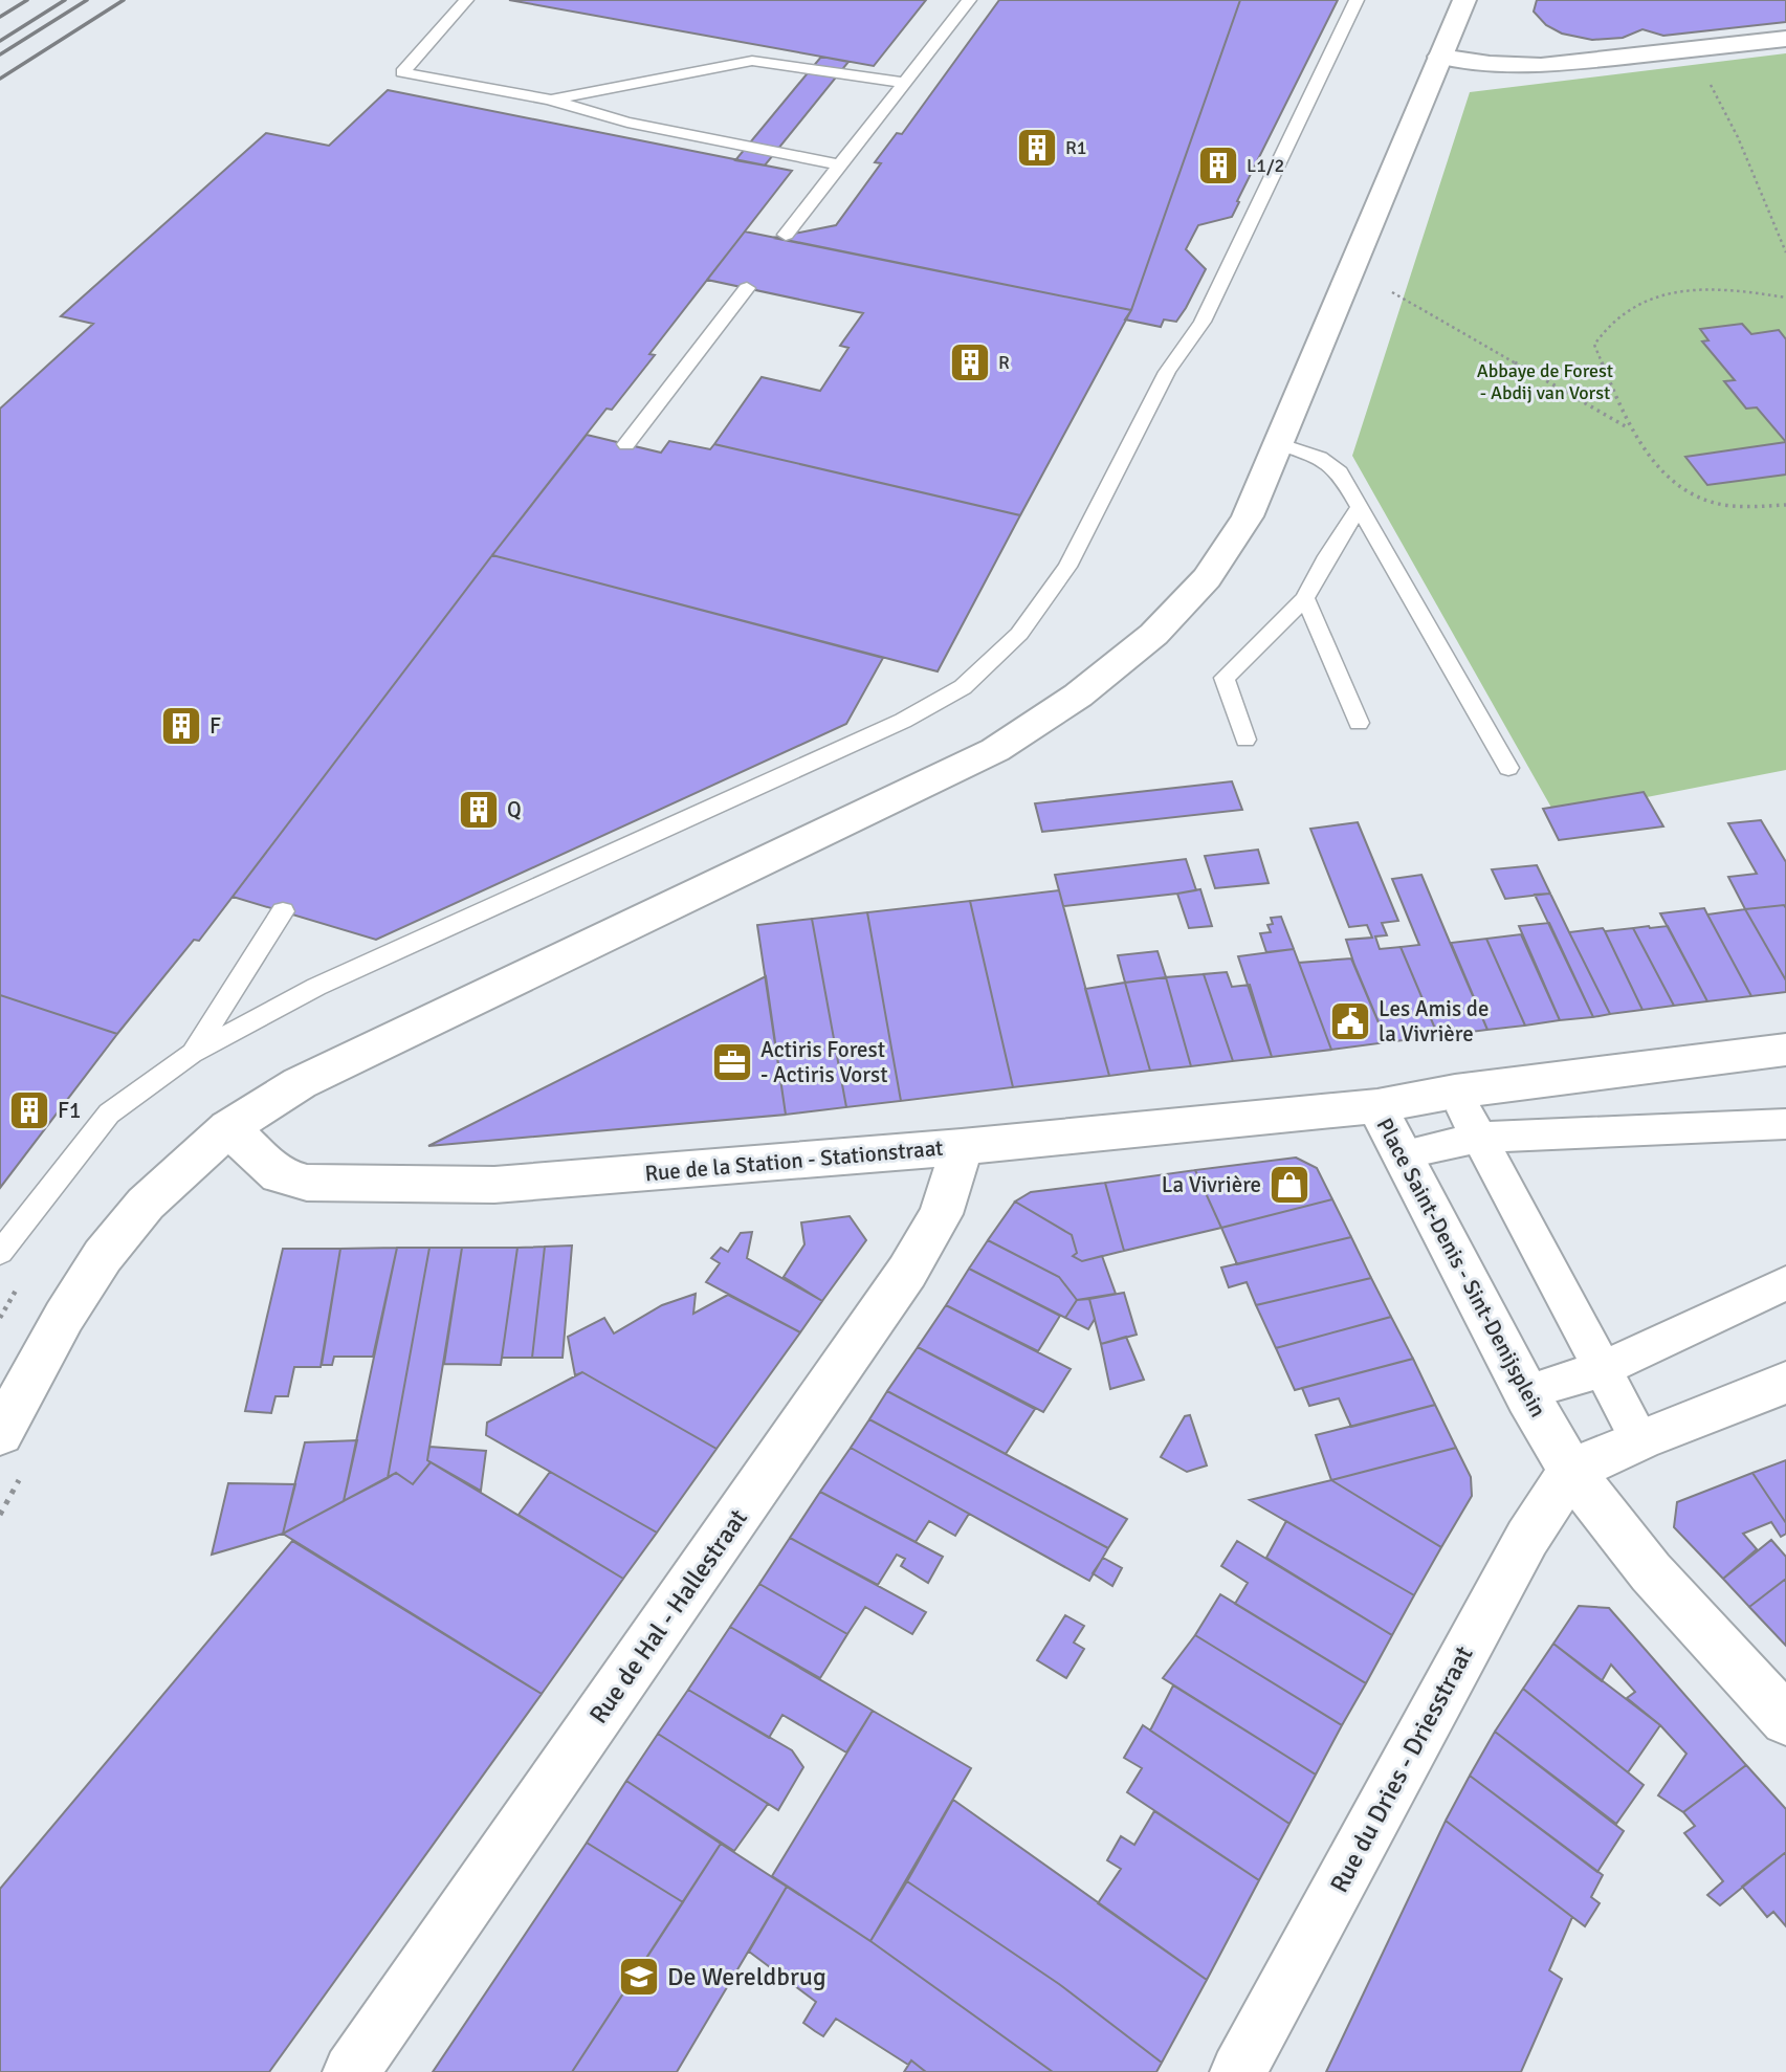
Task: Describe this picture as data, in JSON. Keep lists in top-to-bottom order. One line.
{"streets":{"street":["Rue de la Station - Stationstraat","Place Saint-Denis - Sint-Denijsplein","Rue de Hal - Hallestraat","Rue du Dries - Driesstraat"]},"crossings":[["Rue de la Station - Stationstraat","Place Saint-Denis - Sint-Denijsplein"],["Rue de la Station - Stationstraat","Rue de Hal - Hallestraat"],["Place Saint-Denis - Sint-Denijsplein","Rue du Dries - Driesstraat"]],"parks":["Abbaye de Forest - Abdij van Vorst"],"places":{"building":["R1","L1/2","R","F","Q","F1"],"public building":["Les Amis de la Vivrière"],"office":["Actiris Forest - Actiris Vorst"],"shop":["La Vivrière"],"school or university":["De Wereldbrug"]}}
